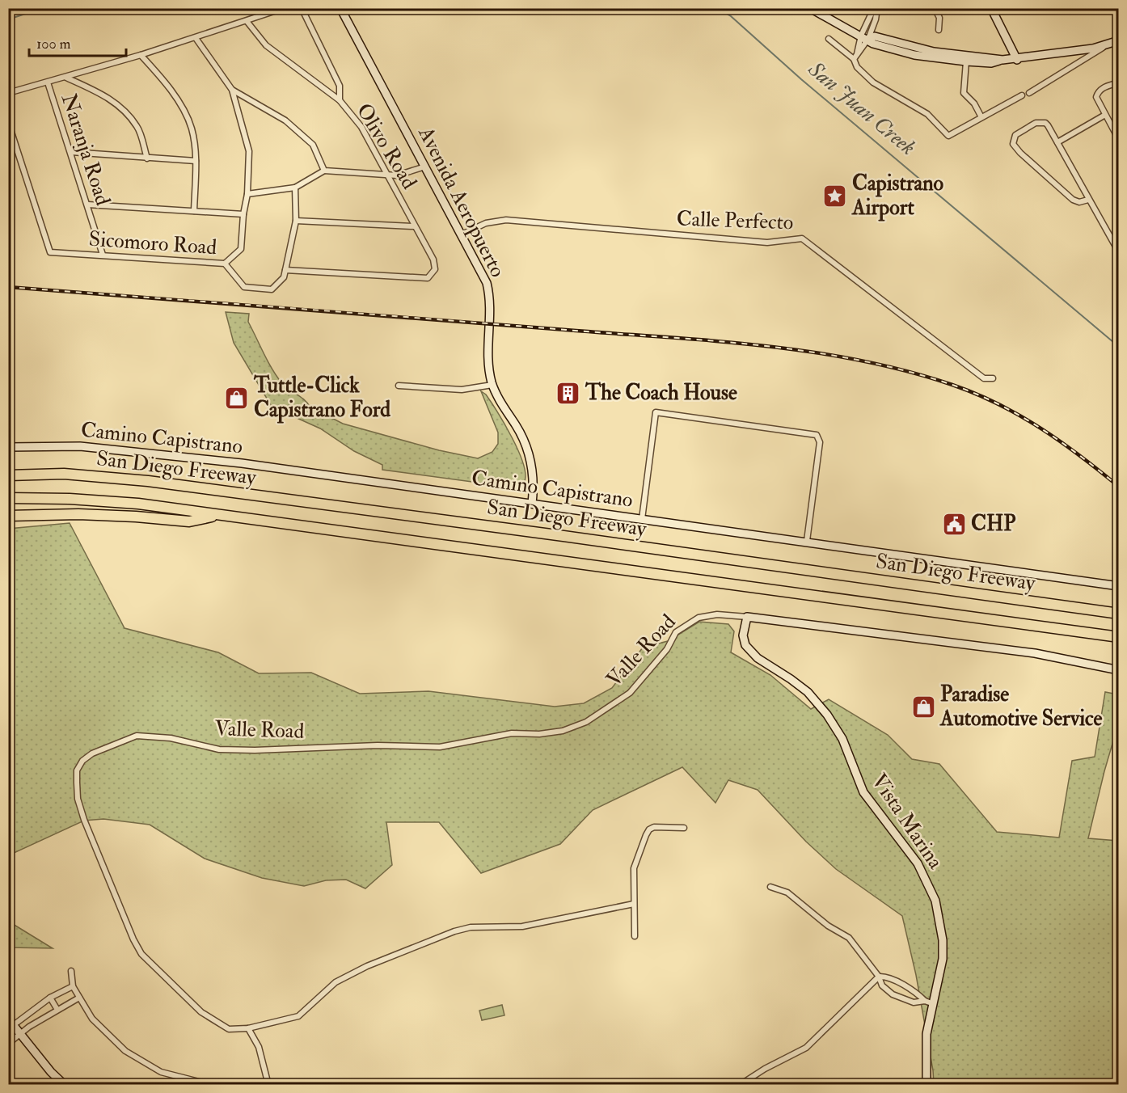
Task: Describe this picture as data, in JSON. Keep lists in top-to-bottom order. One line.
{"streets":{"highway":["San Diego Freeway"],"street":["Olivo Road","Naranja Road","Avenida Aeropuerto","Calle Perfecto","Sicomoro Road","Camino Capistrano","Valle Road","Vista Marina"]},"crossings":[["Olivo Road","Sicomoro Road"],["Naranja Road","Sicomoro Road"],["Avenida Aeropuerto","Calle Perfecto"],["Avenida Aeropuerto","Camino Capistrano"],["Valle Road","Vista Marina"]],"water":["San Juan Creek"],"places":{"place":["Capistrano Airport"],"building":["The Coach House"],"shop":["Tuttle-Click Capistrano Ford","Paradise Automotive Service"],"public building":["CHP"]},"scale_bar":"100 m"}
